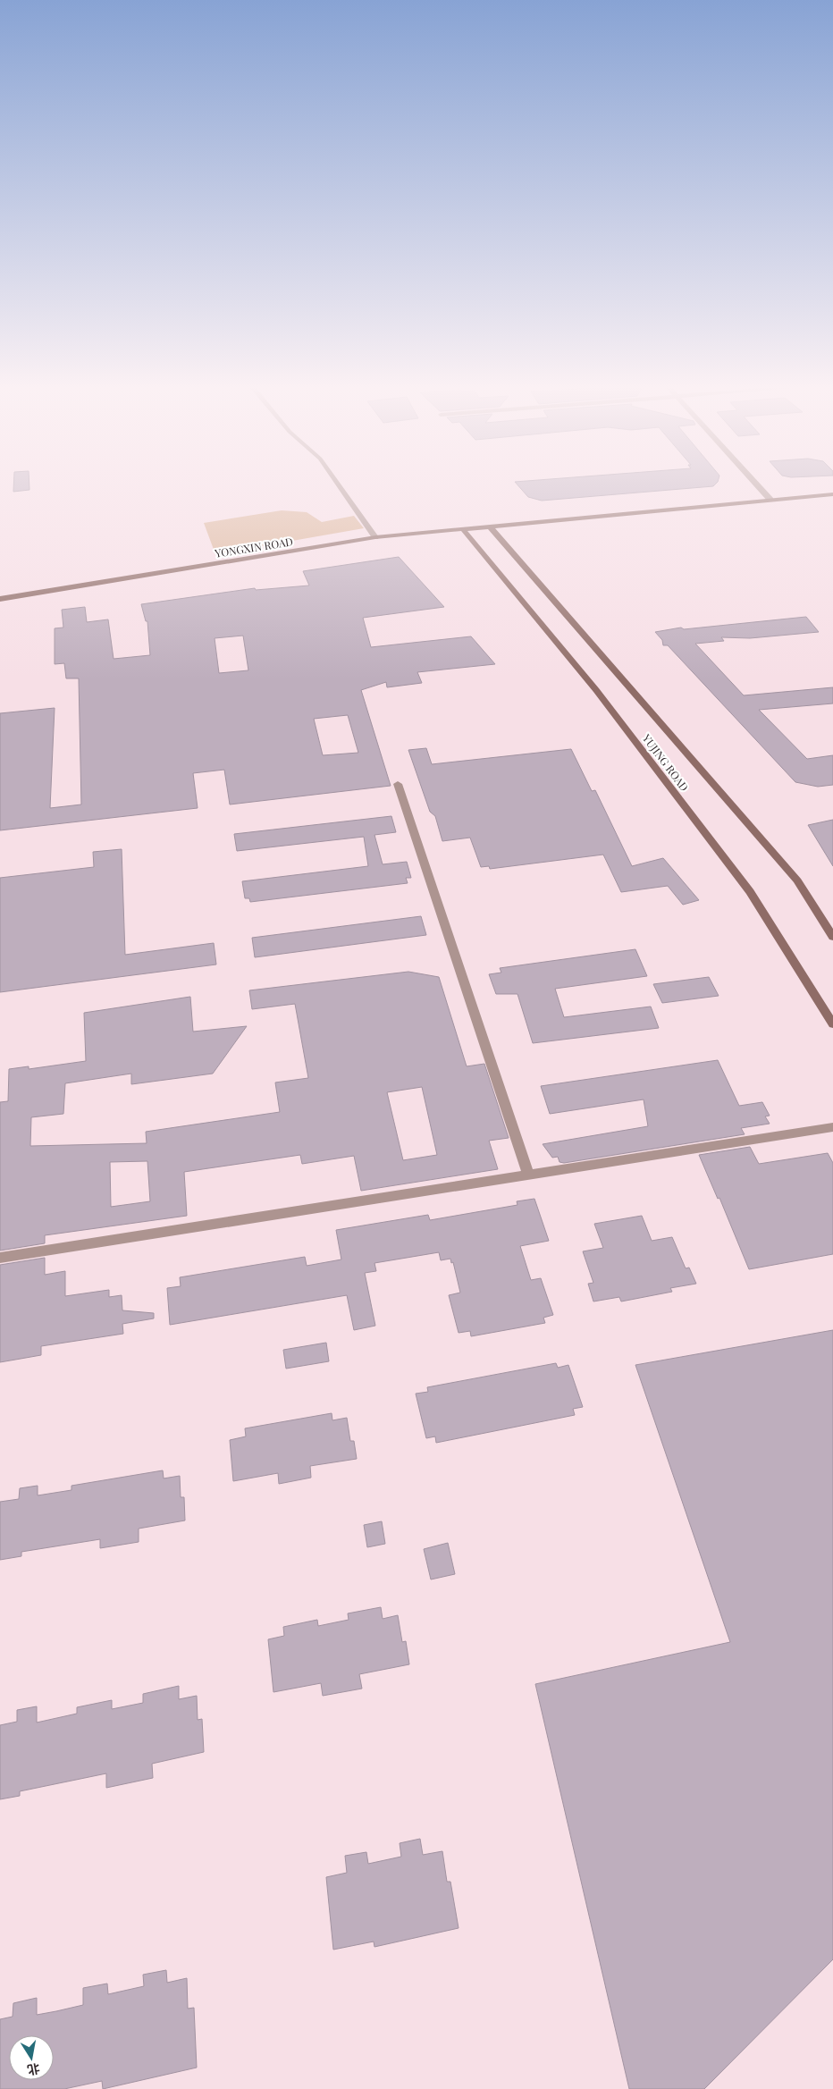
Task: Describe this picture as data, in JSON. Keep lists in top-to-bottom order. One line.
{"streets":{"street":["YONGXIN ROAD","YUJING ROAD"]},"crossings":[["YONGXIN ROAD","YUJING ROAD"]],"north":"bottom"}
